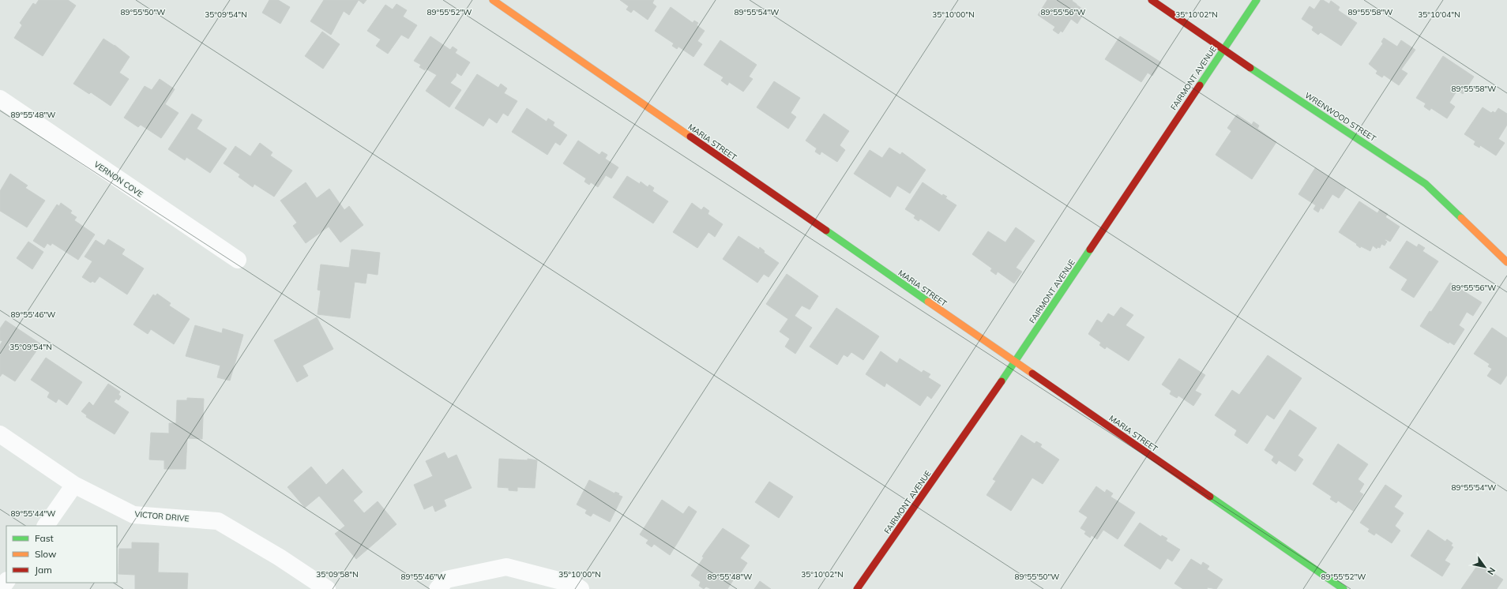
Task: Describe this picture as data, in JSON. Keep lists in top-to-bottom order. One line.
{"streets":{"street":["FAIRMONT AVENUE","WRENWOOD STREET","MARIA STREET","VERNON COVE","VICTOR DRIVE"]},"crossings":[["FAIRMONT AVENUE","WRENWOOD STREET"],["FAIRMONT AVENUE","MARIA STREET"]],"legend":["Fast","Slow","Jam"],"north":"bottom right","coordinates":["89°55'50\"W","89°55'52\"W","89°55'54\"W","89°55'58\"W","89°55'56\"W","35°09'54\"N","35°10'00\"N","35°10'02\"N","35°10'04\"N","89°55'48\"W","89°55'46\"W","89°55'44\"W","35°09'58\"N"]}
